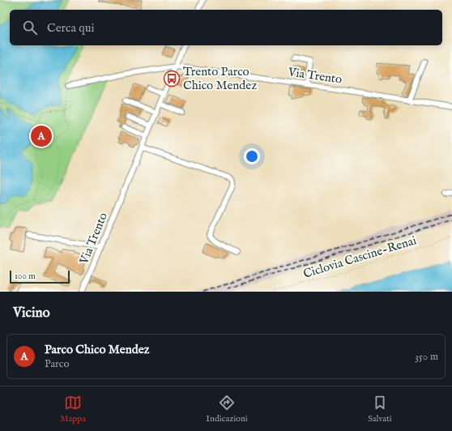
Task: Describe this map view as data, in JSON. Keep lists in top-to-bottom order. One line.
{"streets":{"street":["Via Trento"],"path":["Ciclovia Cascine-Renai"]},"places":{"bus stop":["Trento Parco Chico Mendez"]},"scale_bar":"100 m","page":{"search":"Cerca qui","pins":"A","scale":"100 m","heading":"Vicino","list":[{"mark":"A","name":"Parco Chico Mendez","note":"Parco","value":"350 m"}],"nav":["Mappa","Indicazioni","Salvati"]}}
